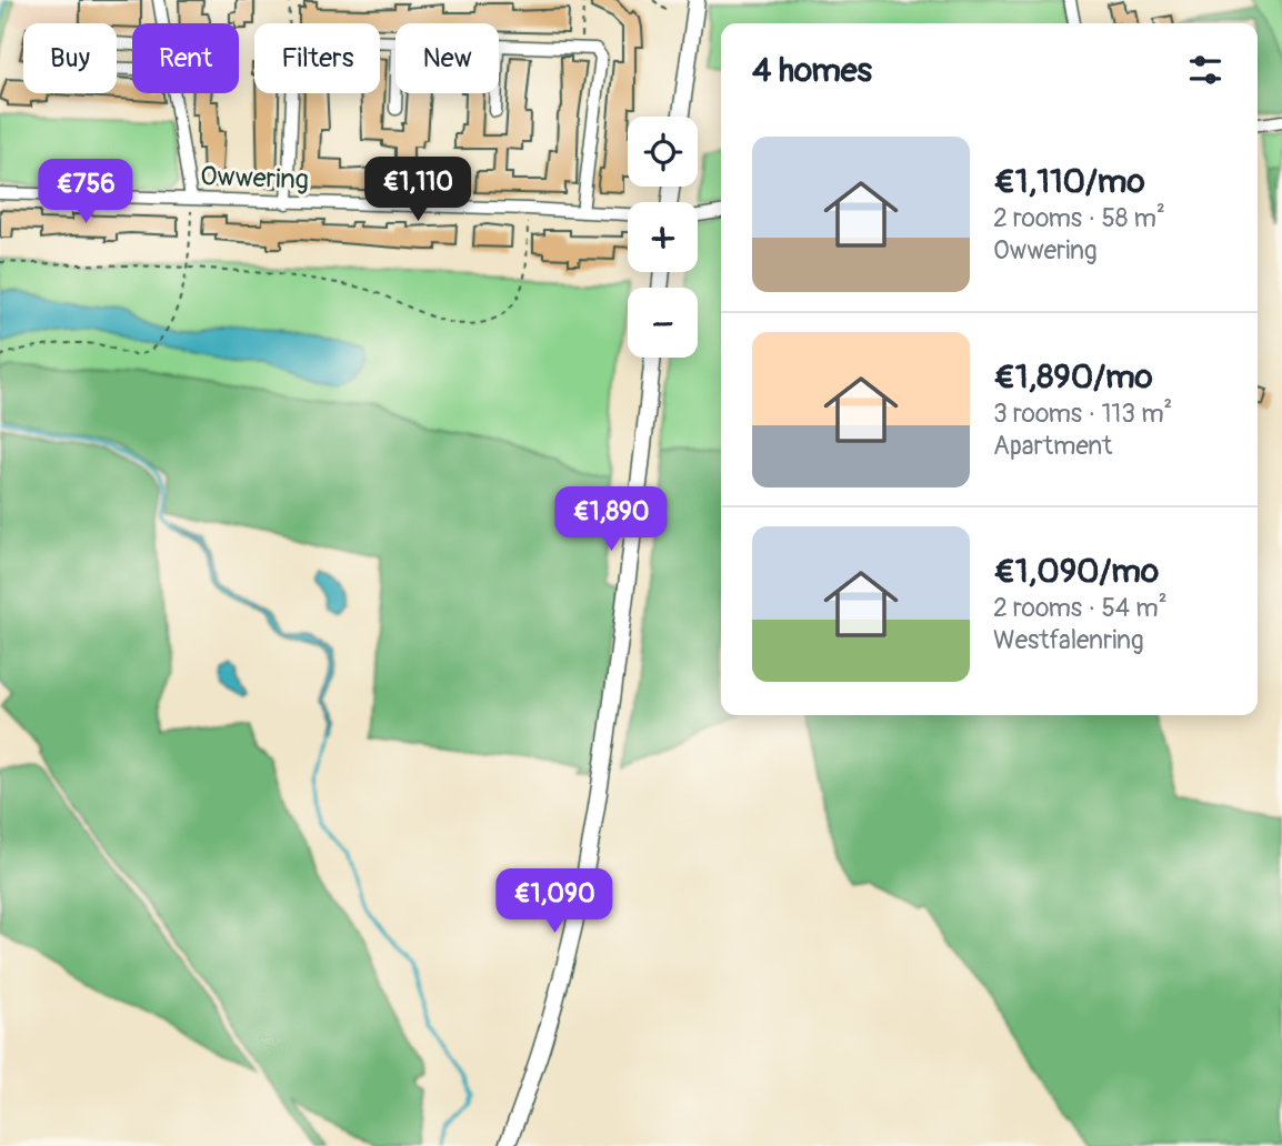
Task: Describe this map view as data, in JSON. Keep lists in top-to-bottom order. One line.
{"streets":{"street":["Owwering"]},"page":{"chip":["Buy","Rent","Filters","New"],"heading":"4 homes","map_buttons":["+","−"],"list":[{"name":"€1,110/mo","note":"2 rooms · 58 m² · Owwering"},{"name":"€1,890/mo","note":"3 rooms · 113 m² · Apartment"},{"name":"€1,090/mo","note":"2 rooms · 54 m² · Westfalenring"}],"price":["€1,110","€756","€1,890","€1,090"]}}
